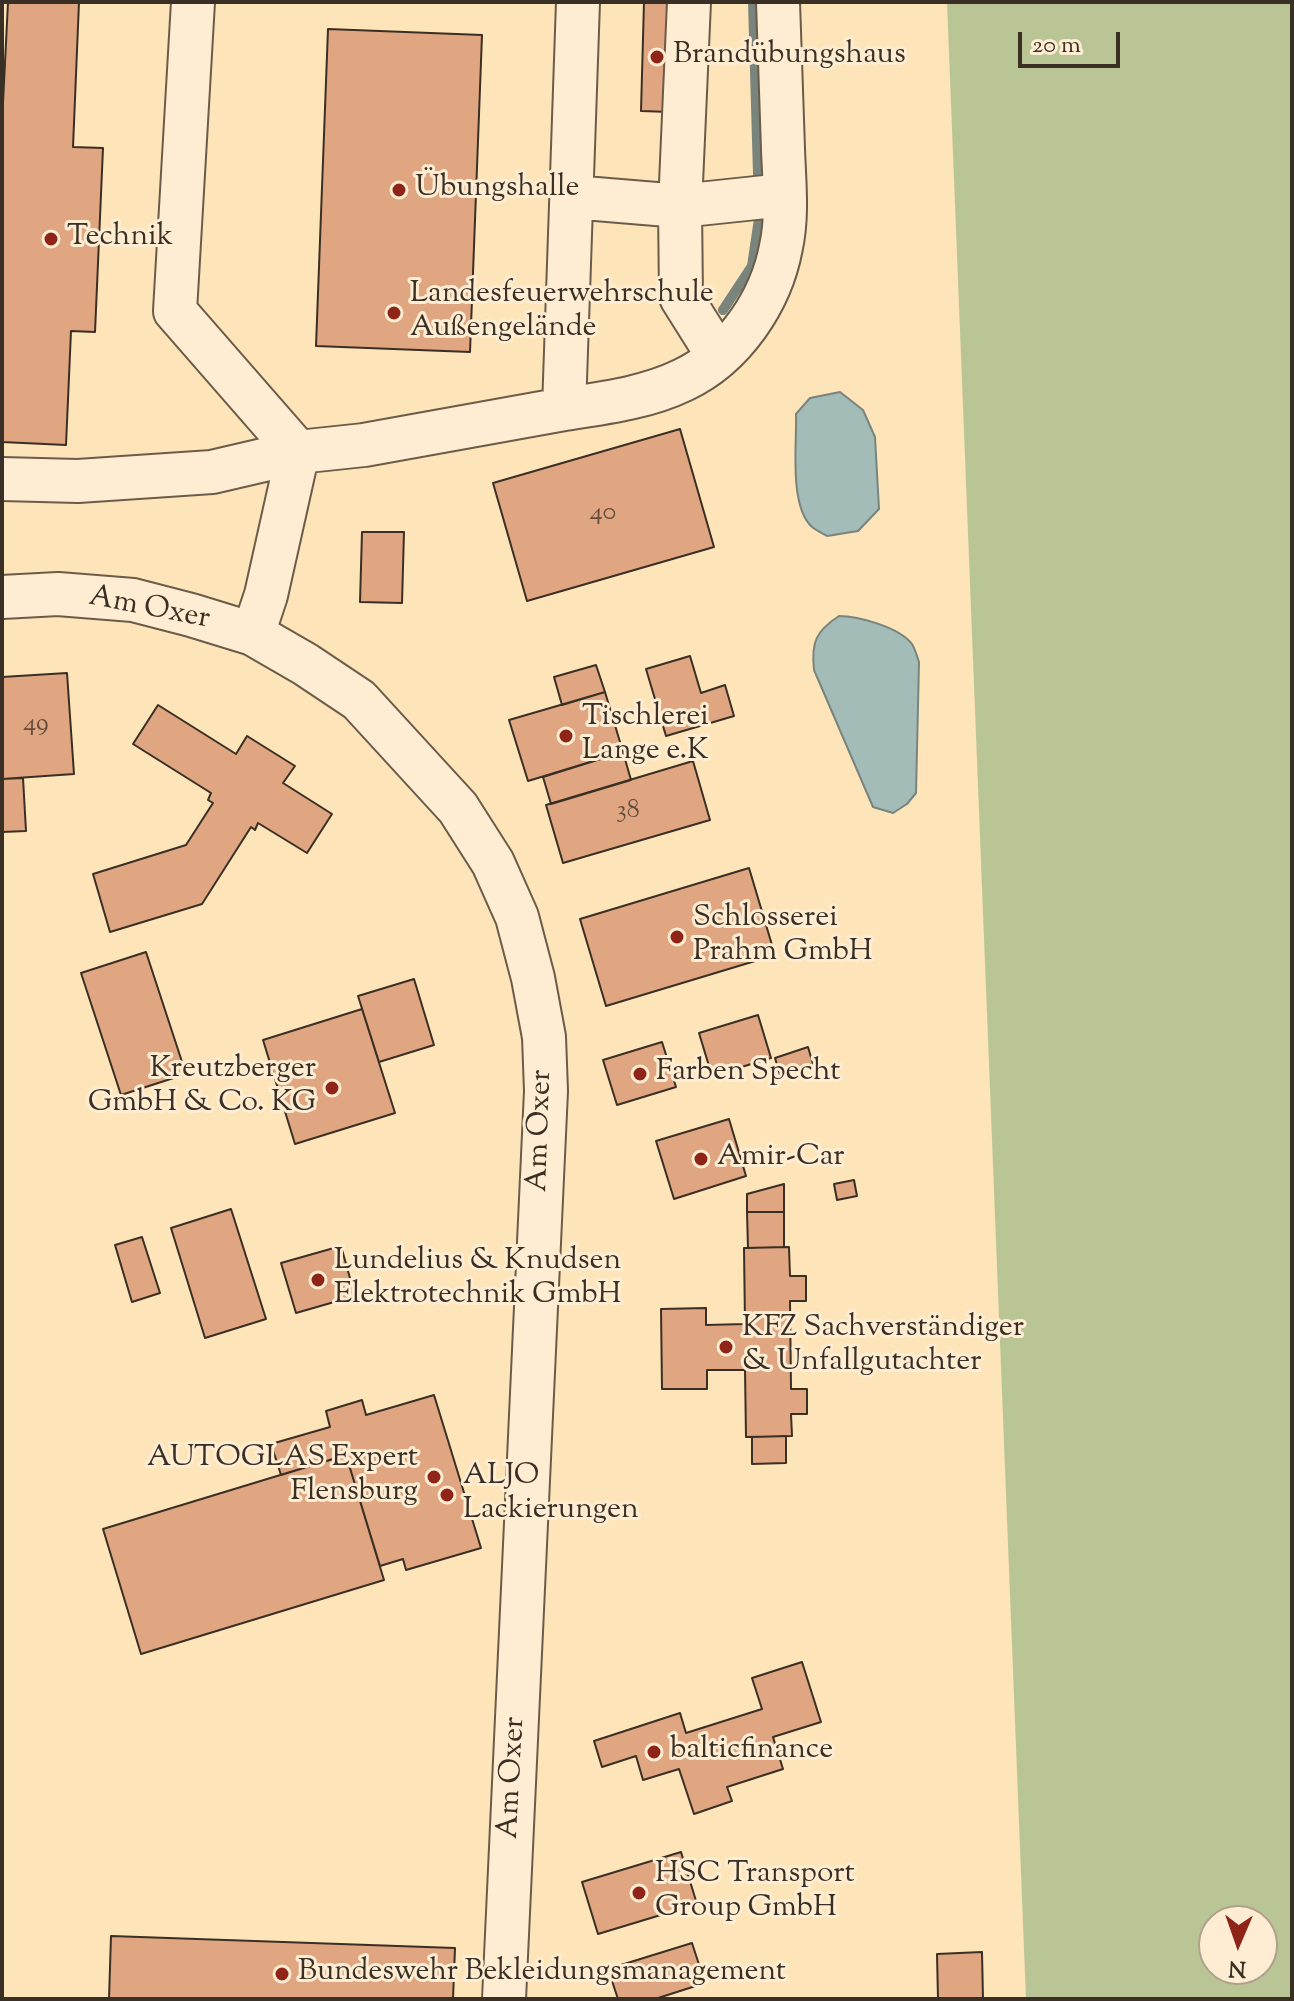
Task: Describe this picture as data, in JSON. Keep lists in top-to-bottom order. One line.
{"streets":{"street":["Am Oxer"]},"places":["Brandübungshaus","Übungshalle","Technik","Landesfeuerwehrschule Außengelände","Tischlerei Lange e.K","Schlosserei Prahm GmbH","Farben Specht","Kreutzberger GmbH & Co. KG","Amir-Car","Lundelius & Knudsen Elektrotechnik GmbH","KFZ Sachverständiger & Unfallgutachter","AUTOGLAS Expert Flensburg","ALJO Lackierungen","balticfinance","HSC Transport Group GmbH","Bundeswehr Bekleidungsmanagement"],"house_numbers":["40","49","38"],"scale_bar":"20 m","north":"bottom"}
